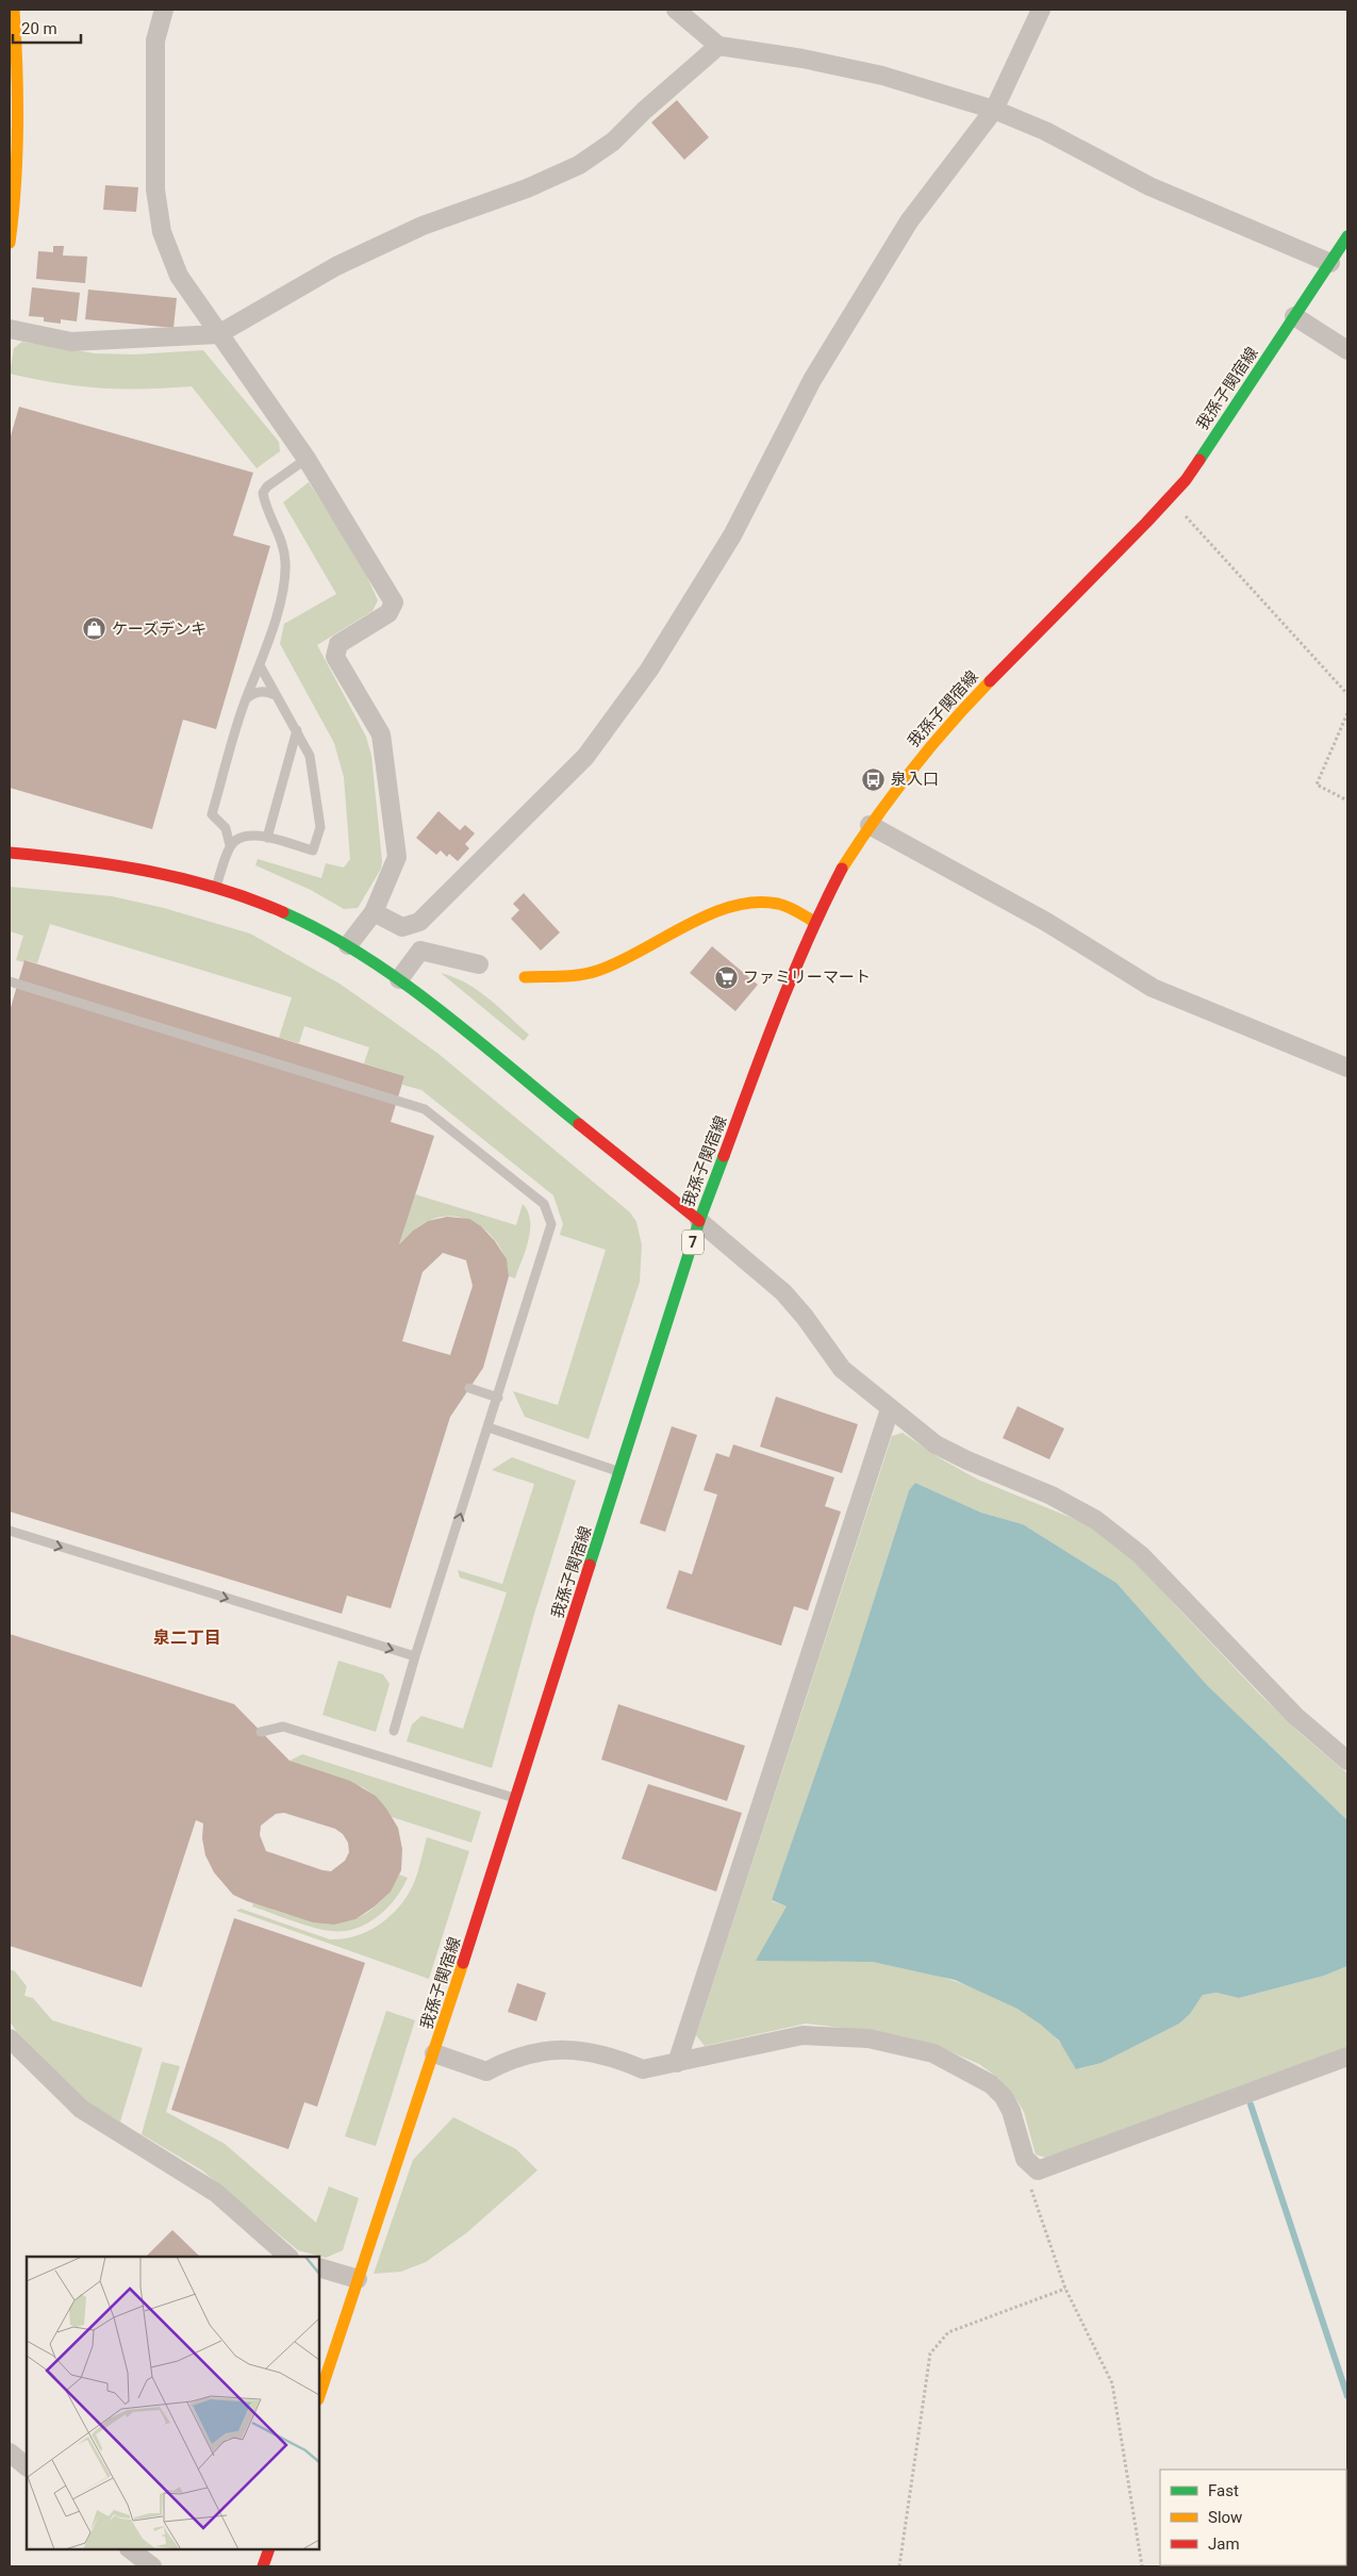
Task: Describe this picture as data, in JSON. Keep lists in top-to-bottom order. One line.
{"streets":{"main road":["我孫子関宿線","7"]},"districts":["泉二丁目"],"places":{"shop":["ケーズデンキ"],"bus stop":["泉入口"],"supermarket":["ファミリーマート"]},"legend":["Fast","Slow","Jam"],"scale_bar":"20 m"}
